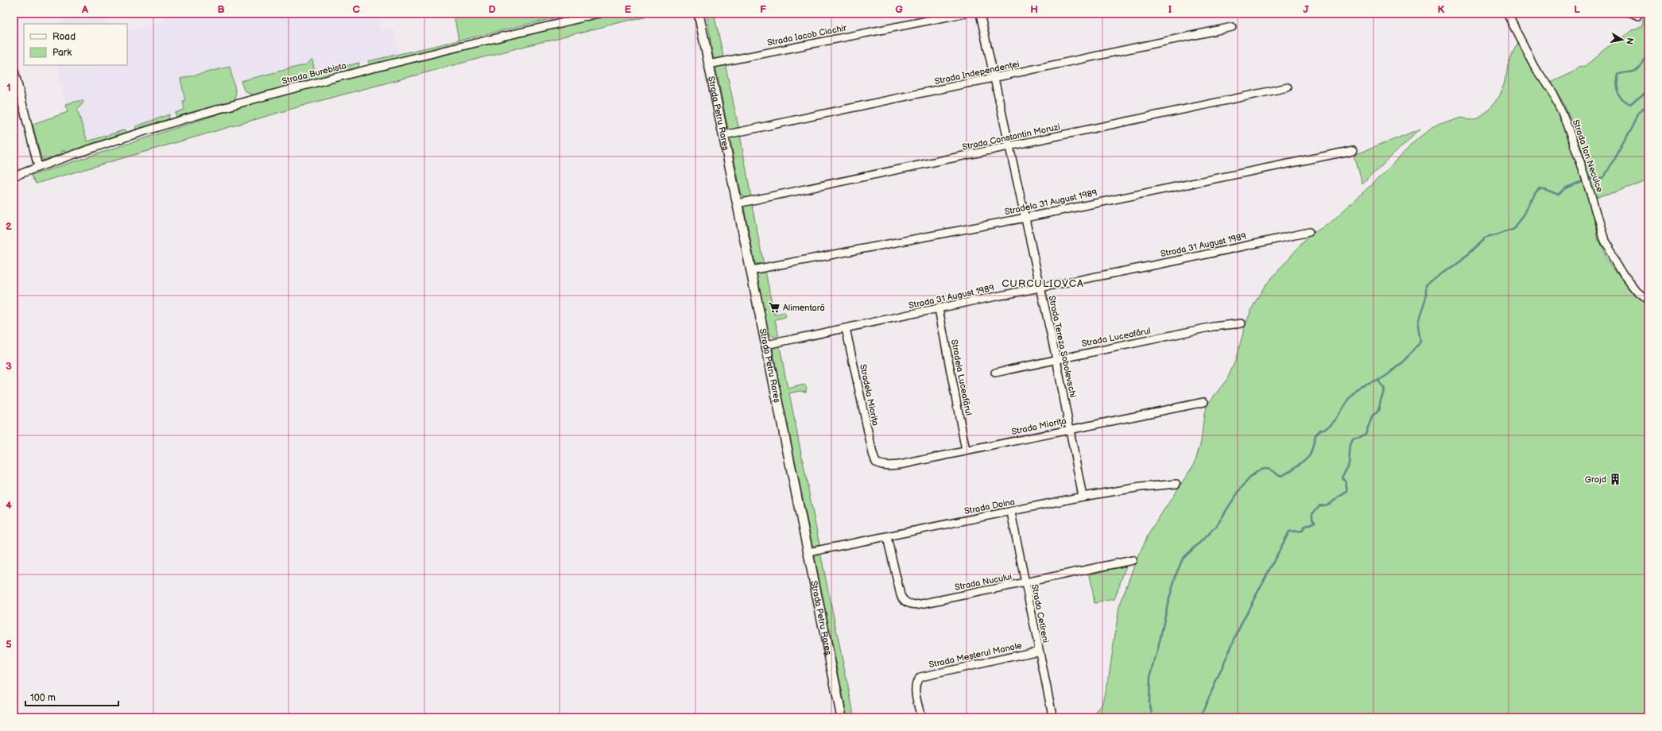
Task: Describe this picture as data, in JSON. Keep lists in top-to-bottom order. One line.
{"streets":{"main road":["Strada Petru Rareș"],"street":["Strada Iacob Ciachir","Strada Independenței","Strada Burebista","Strada Constantin Moruzi","Strada Ion Neculce","Stradela 31 August 1989","Strada 31 August 1989","Strada Luceafărul","Strada Tereza Sobolevschi","Stradela Luceafărul","Stradela Miorița","Strada Miorița","Strada Doina","Strada Nucului","Strada Cetireni","Strada Meșterul Manole"]},"crossings":[["Strada Iacob Ciachir","Strada Petru Rareș"],["Strada Independenței","Strada Petru Rareș"],["Strada Independenței","Strada Tereza Sobolevschi"],["Strada Petru Rareș","Strada Constantin Moruzi"],["Strada Petru Rareș","Stradela 31 August 1989"],["Strada Petru Rareș","Strada 31 August 1989"],["Strada Petru Rareș","Strada Doina"],["Strada Constantin Moruzi","Strada Tereza Sobolevschi"],["Stradela 31 August 1989","Strada Tereza Sobolevschi"],["Strada 31 August 1989","Strada Tereza Sobolevschi"],["Strada 31 August 1989","Stradela Luceafărul"],["Strada 31 August 1989","Stradela Miorița"],["Strada Luceafărul","Strada Tereza Sobolevschi"],["Strada Tereza Sobolevschi","Strada Miorița"],["Strada Tereza Sobolevschi","Strada Doina"],["Stradela Luceafărul","Strada Miorița"],["Stradela Miorița","Strada Miorița"],["Strada Doina","Strada Nucului"],["Strada Doina","Strada Cetireni"],["Strada Nucului","Strada Cetireni"],["Strada Cetireni","Strada Meșterul Manole"]],"districts":["CURCULIOVCA"],"places":{"supermarket":["Alimentară"],"building":["Grajd"]},"legend":["Road","Park"],"scale_bar":"100 m","north":"right","grid":{"columns":["A","B","C","D","E","F","G","H","I","J","K","L"],"rows":["1","2","3","4","5"]}}
